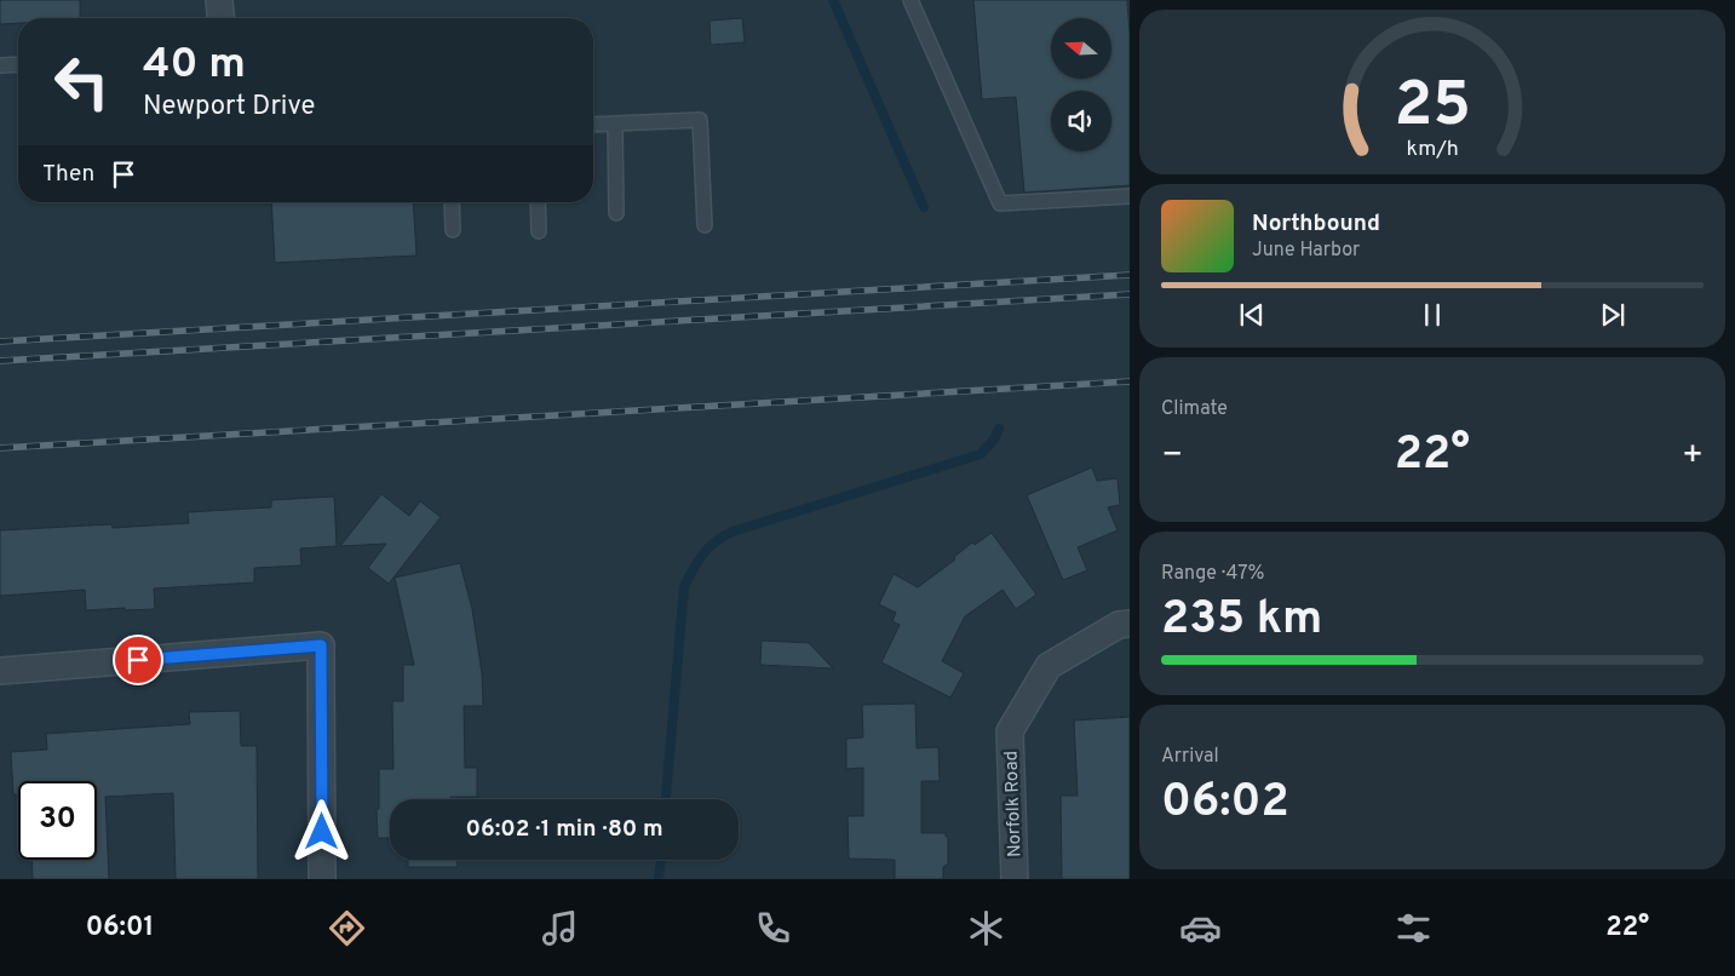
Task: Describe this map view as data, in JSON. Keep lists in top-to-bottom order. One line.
{"streets":{"street":["Norfolk Road"]},"north":"left","page":{"turn":["40 m","Newport Drive"],"then":"Then","song":["Northbound","June Harbor"],"tile":["Climate",["Range · 47%","235 km"],["Arrival","06:02"]],"heat":["−","22°","+"],"limit":"30","trip":"06:02 · 1 min · 80 m","tabs":["06:01","22°"],"gauge":["25","km/h"]}}
